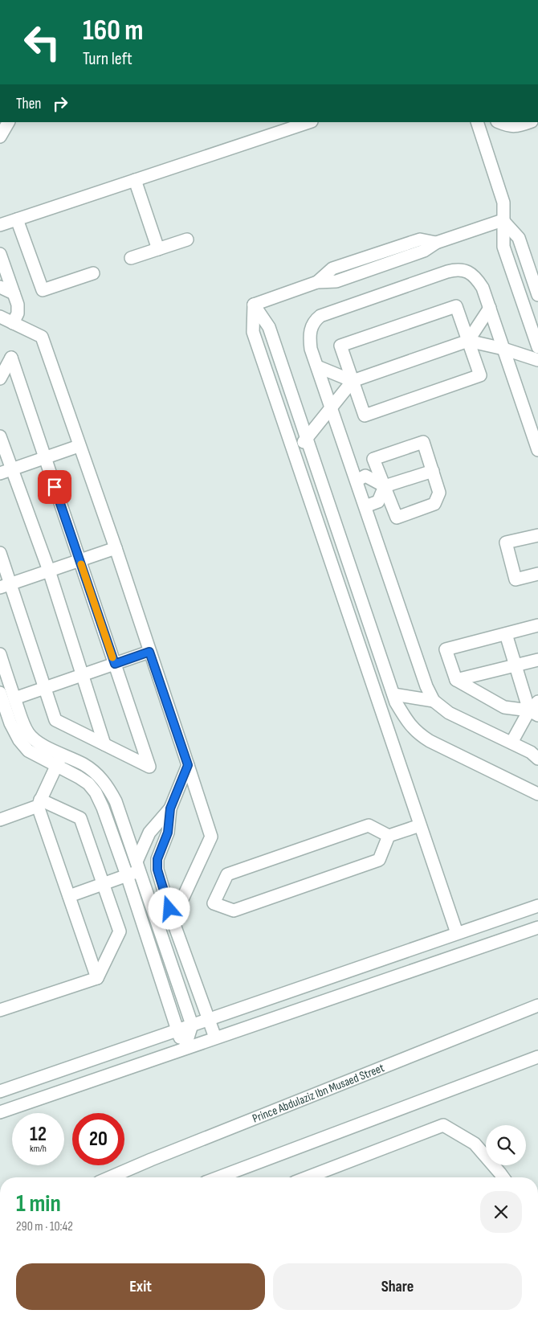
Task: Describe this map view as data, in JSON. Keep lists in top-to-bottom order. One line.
{"streets":{"street":["Prince Abdulaziz Ibn Musaed Street"]},"page":{"turn":["160 m","Turn left"],"then":"Then","speed":"12 km/h","limit":"20","heading":["1 min","290 m · 10:42"],"buttons":["Exit","Share"]}}
